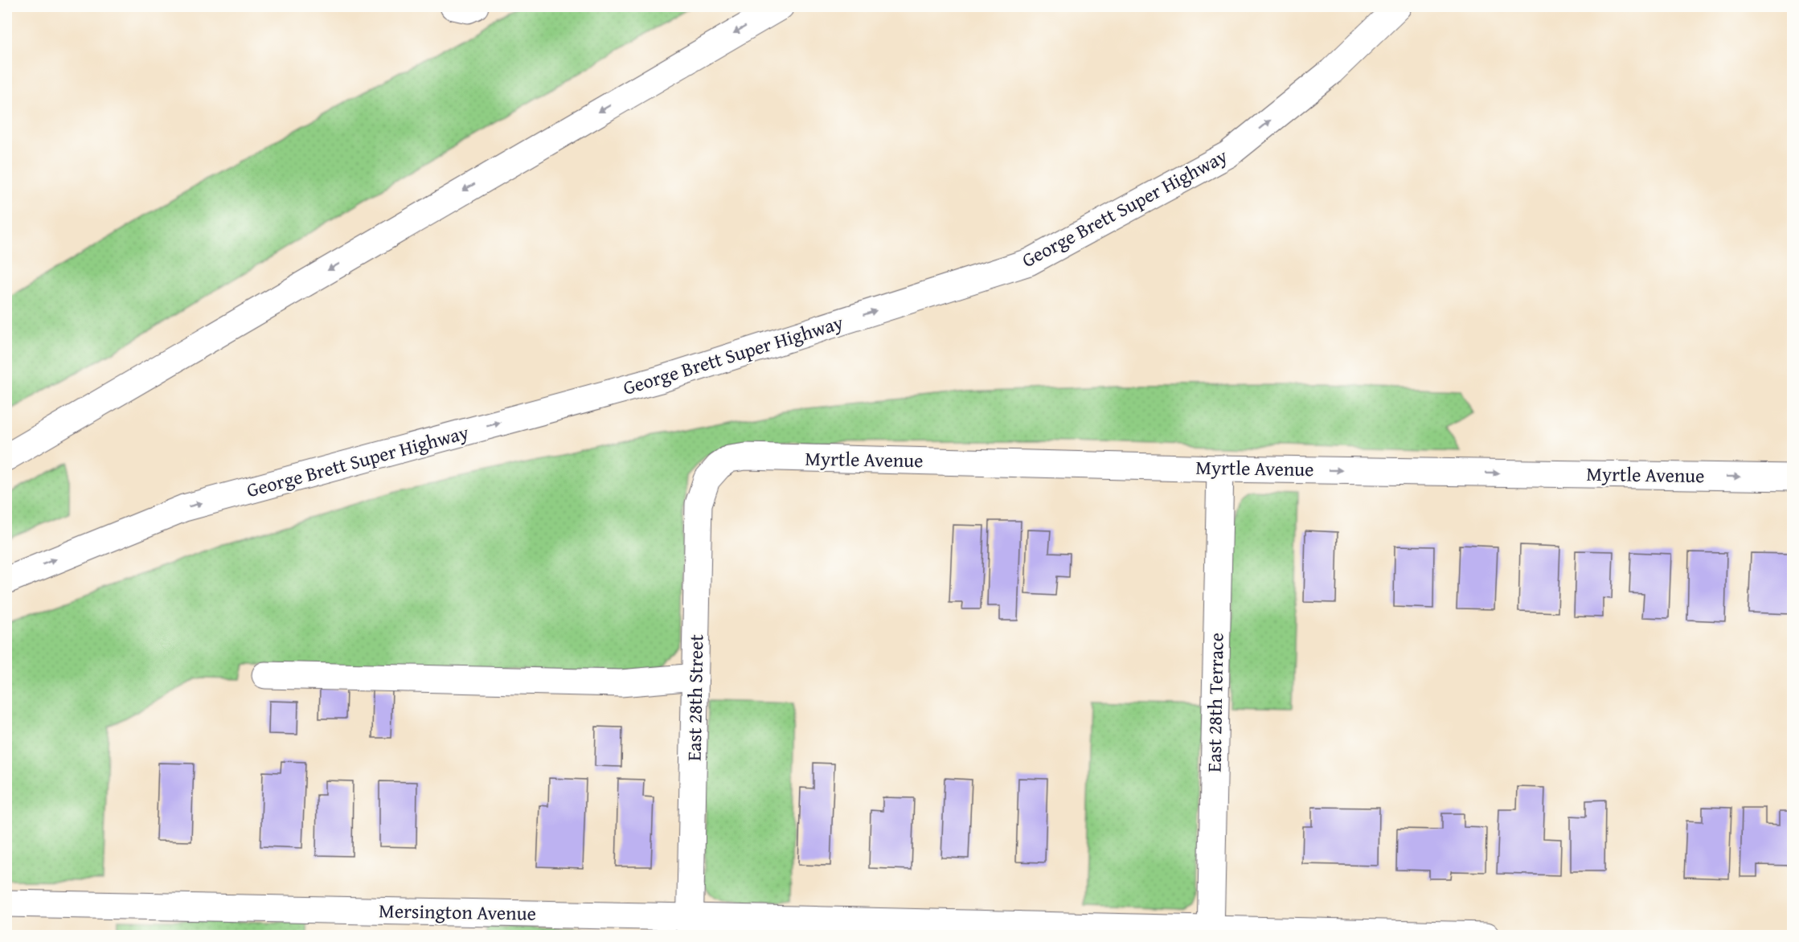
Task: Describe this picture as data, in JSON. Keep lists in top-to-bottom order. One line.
{"streets":{"main road":["George Brett Super Highway","Myrtle Avenue","East 28th Street","East 28th Terrace","Mersington Avenue"]},"crossings":[["Myrtle Avenue","East 28th Street"],["Myrtle Avenue","East 28th Terrace"],["East 28th Street","Mersington Avenue"],["East 28th Terrace","Mersington Avenue"]],"one_way":["Myrtle Avenue"]}
